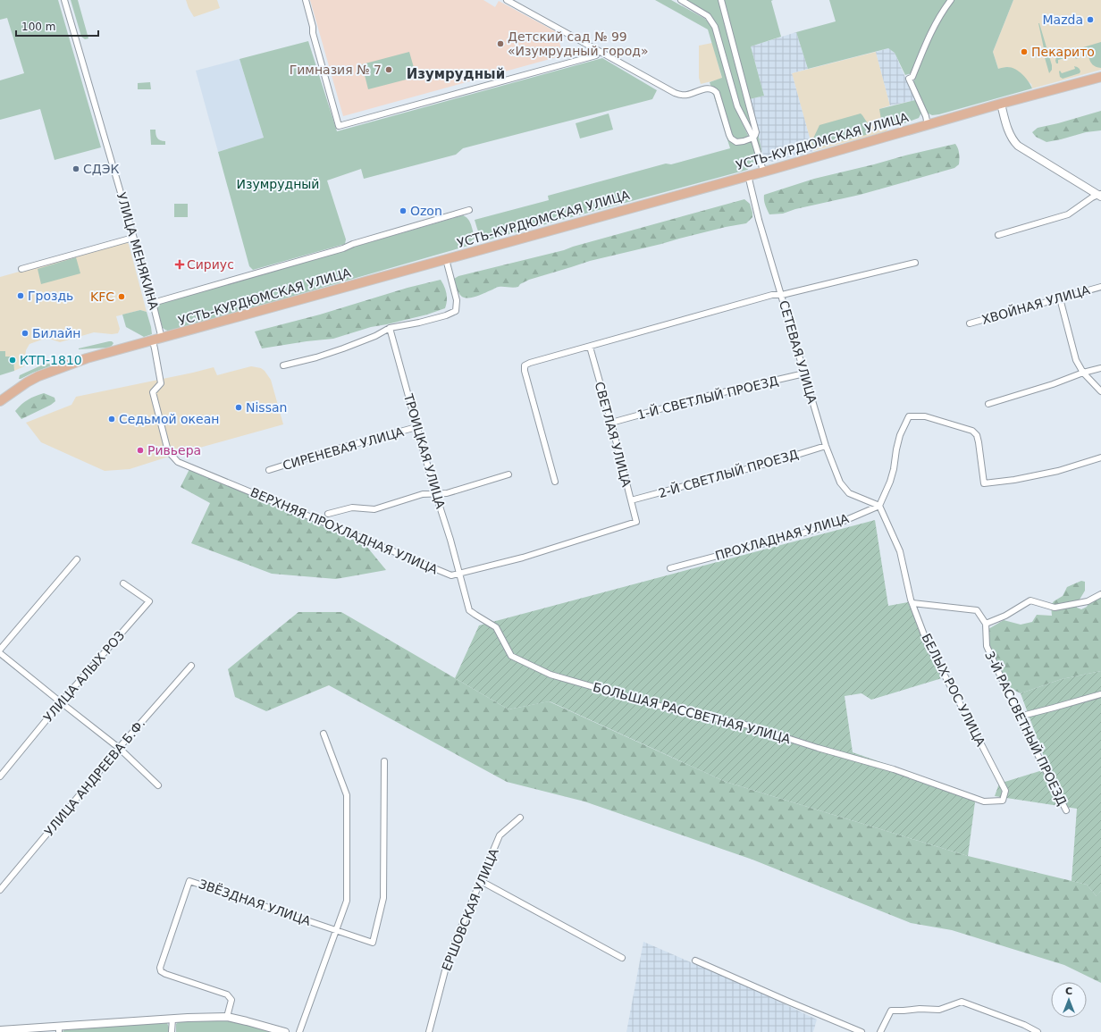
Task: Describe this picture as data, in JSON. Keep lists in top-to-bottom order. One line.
{"streets":{"main road":["УСТЬ-КУРДЮМСКАЯ УЛИЦА"],"street":["УЛИЦА МЕНЯКИНА","ХВОЙНАЯ УЛИЦА","СЕТЕВАЯ УЛИЦА","1-Й СВЕТЛЫЙ ПРОЕЗД","СВЕТЛАЯ УЛИЦА","СИРЕНЕВАЯ УЛИЦА","ТРОИЦКАЯ УЛИЦА","2-Й СВЕТЛЫЙ ПРОЕЗД","ВЕРХНЯЯ ПРОХЛАДНАЯ УЛИЦА","ПРОХЛАДНАЯ УЛИЦА","УЛИЦА АЛЫХ РОЗ","БЕЛЫХ РОС УЛИЦА","БОЛЬШАЯ РАССВЕТНАЯ УЛИЦА","3-Й РАССВЕТНЫЙ ПРОЕЗД","УЛИЦА АНДРЕЕВА Б.Ф.","ЗВЁЗДНАЯ УЛИЦА","ЕРШОВСКАЯ УЛИЦА"]},"crossings":[["УСТЬ-КУРДЮМСКАЯ УЛИЦА","УЛИЦА МЕНЯКИНА"],["УСТЬ-КУРДЮМСКАЯ УЛИЦА","СЕТЕВАЯ УЛИЦА"],["УСТЬ-КУРДЮМСКАЯ УЛИЦА","ВЕРХНЯЯ ПРОХЛАДНАЯ УЛИЦА"],["СЕТЕВАЯ УЛИЦА","1-Й СВЕТЛЫЙ ПРОЕЗД"],["СЕТЕВАЯ УЛИЦА","2-Й СВЕТЛЫЙ ПРОЕЗД"],["СЕТЕВАЯ УЛИЦА","ПРОХЛАДНАЯ УЛИЦА"],["СЕТЕВАЯ УЛИЦА","БЕЛЫХ РОС УЛИЦА"],["1-Й СВЕТЛЫЙ ПРОЕЗД","СВЕТЛАЯ УЛИЦА"],["СВЕТЛАЯ УЛИЦА","2-Й СВЕТЛЫЙ ПРОЕЗД"],["СВЕТЛАЯ УЛИЦА","ВЕРХНЯЯ ПРОХЛАДНАЯ УЛИЦА"],["СИРЕНЕВАЯ УЛИЦА","ТРОИЦКАЯ УЛИЦА"],["ТРОИЦКАЯ УЛИЦА","ВЕРХНЯЯ ПРОХЛАДНАЯ УЛИЦА"],["ТРОИЦКАЯ УЛИЦА","БОЛЬШАЯ РАССВЕТНАЯ УЛИЦА"],["ВЕРХНЯЯ ПРОХЛАДНАЯ УЛИЦА","БОЛЬШАЯ РАССВЕТНАЯ УЛИЦА"],["ПРОХЛАДНАЯ УЛИЦА","БЕЛЫХ РОС УЛИЦА"],["БЕЛЫХ РОС УЛИЦА","БОЛЬШАЯ РАССВЕТНАЯ УЛИЦА"]],"districts":["Изумрудный"],"parks":["Изумрудный"],"places":{"other":["Mazda","Детский сад № 99 «Изумрудный город»","Пекарито","Гимназия № 7","СДЭК","Ozon","Гроздь","KFC","Билайн","КТП-1810","Nissan","Седьмой океан","Ривьера"],"health":["Сириус"]},"scale_bar":"100 m","north":"top"}
